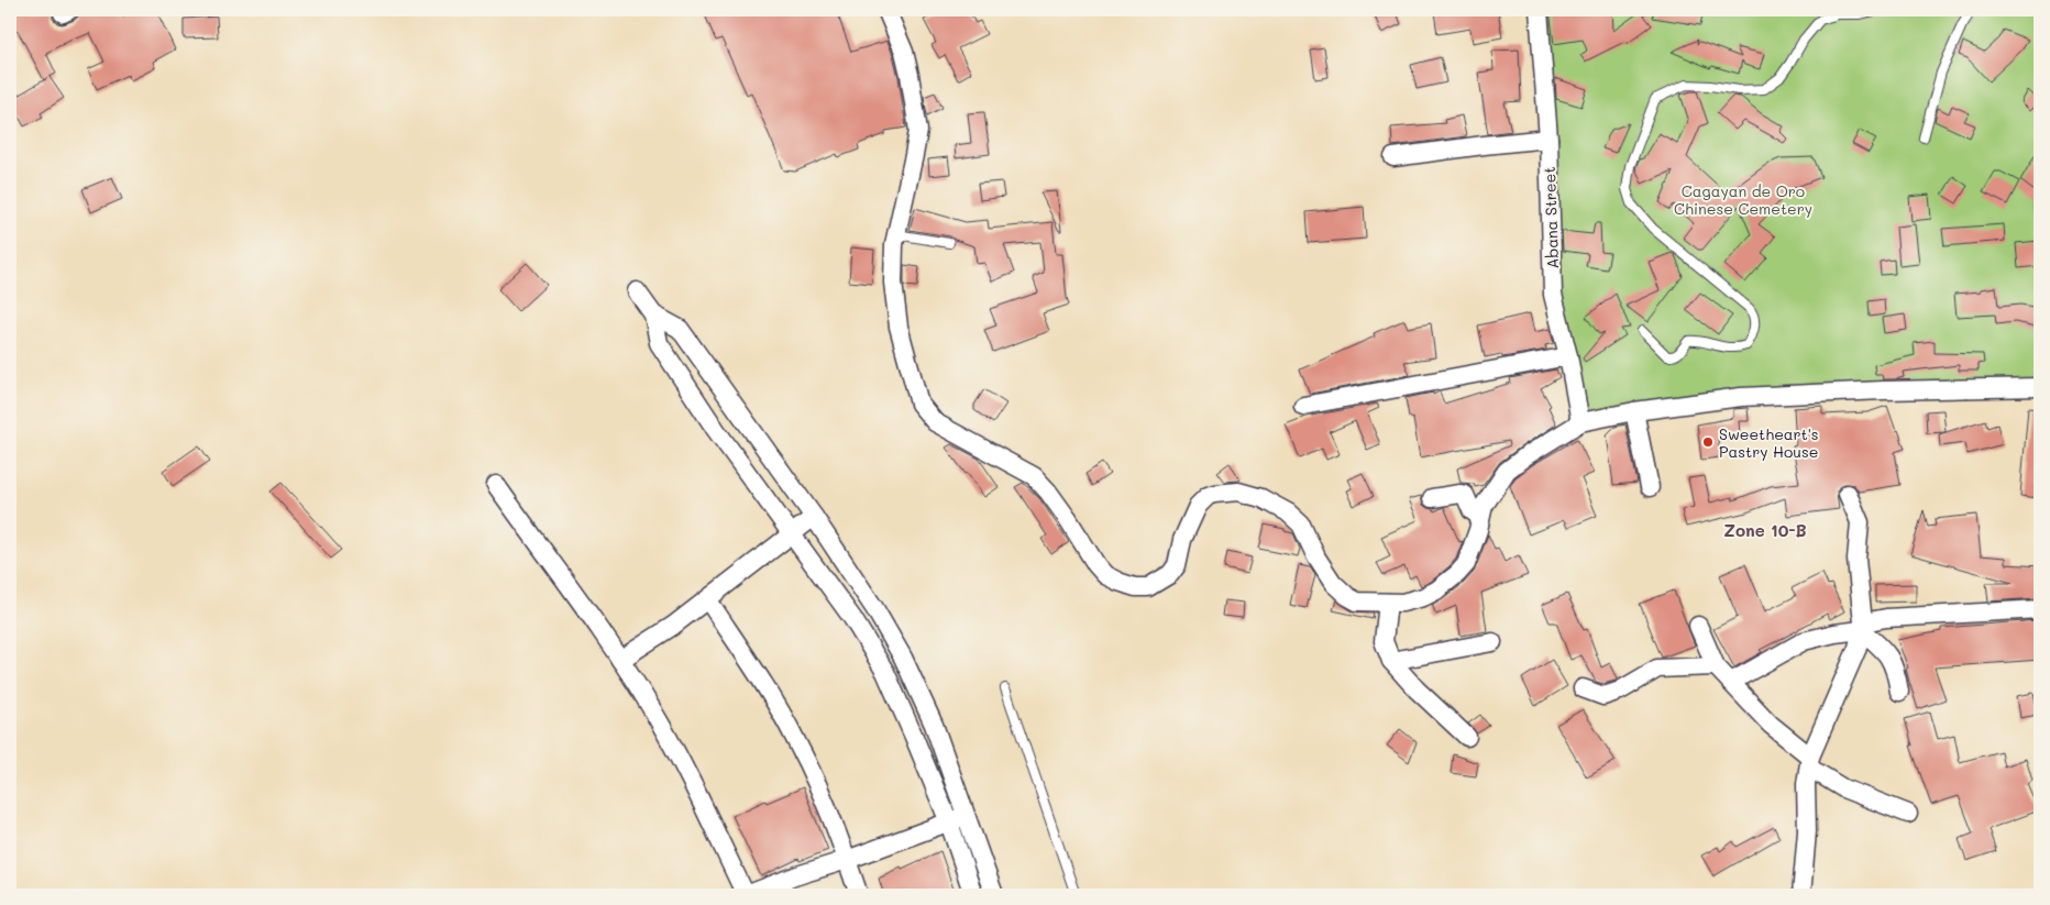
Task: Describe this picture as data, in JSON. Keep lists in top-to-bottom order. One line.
{"streets":{"street":["Abana Street"]},"districts":["Zone 10-B"],"parks":["Cagayan de Oro Chinese Cemetery"],"places":["Sweetheart's Pastry House"]}
